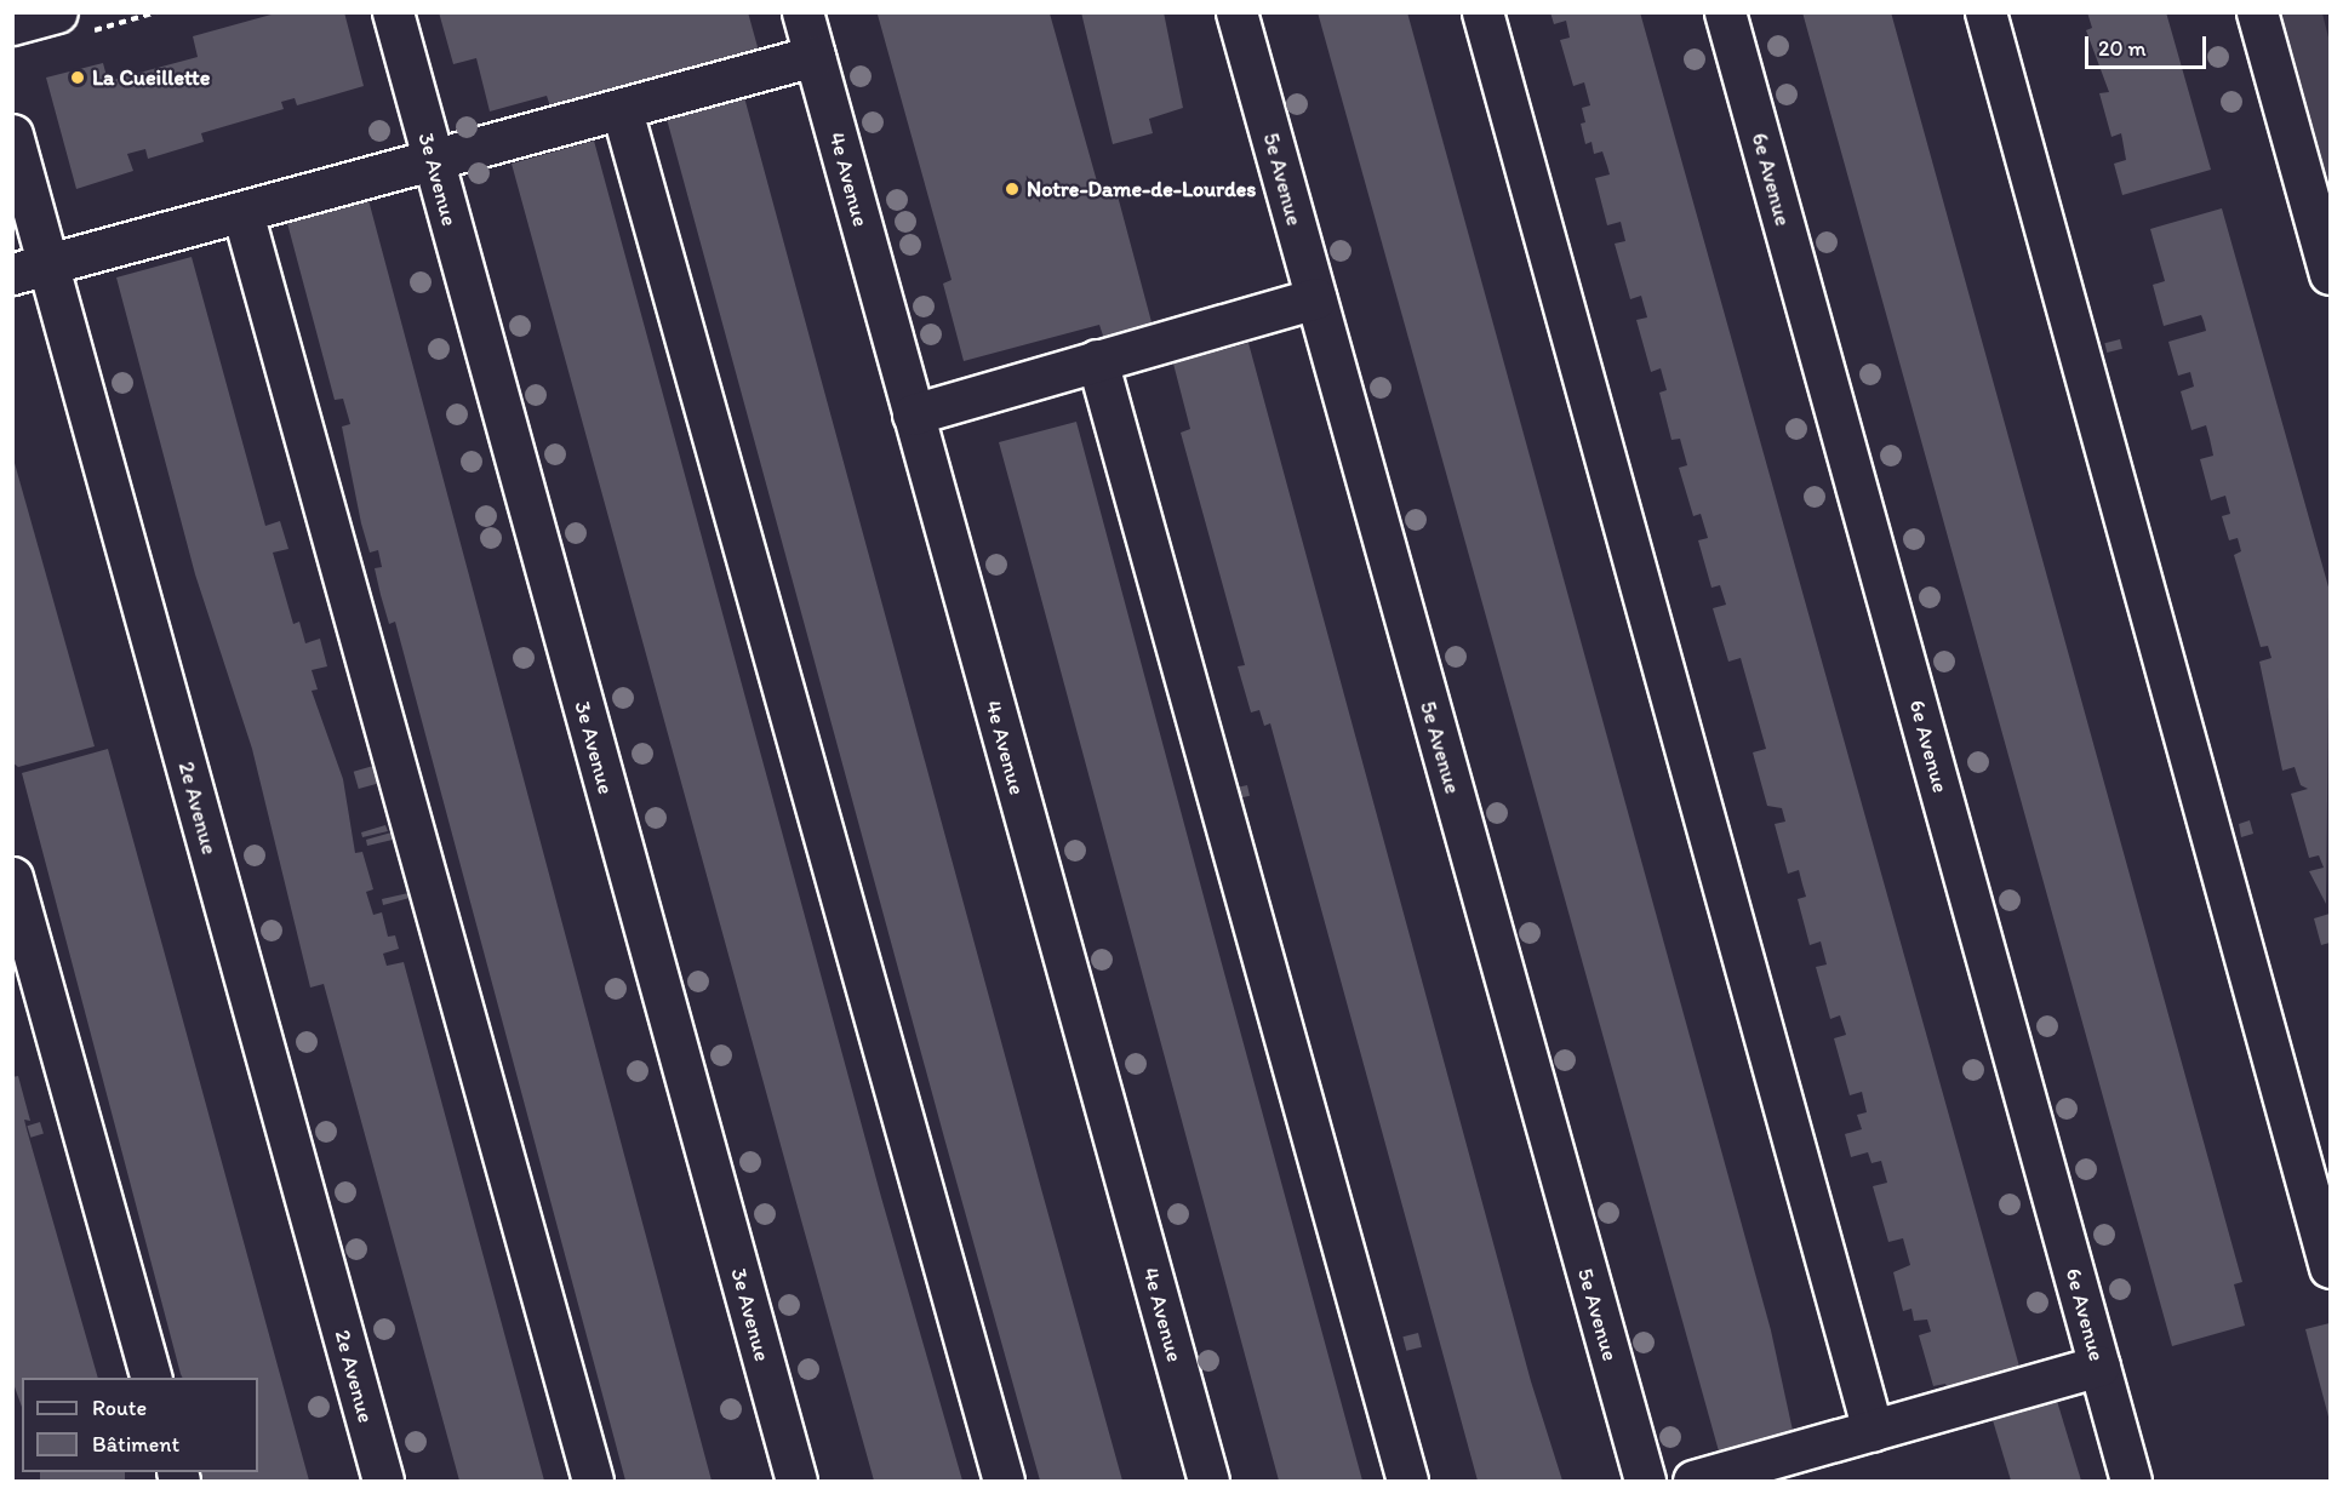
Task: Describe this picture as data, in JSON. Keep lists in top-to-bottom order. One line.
{"streets":{"street":["3e Avenue","4e Avenue","5e Avenue","6e Avenue","2e Avenue"]},"places":["La Cueillette","Notre-Dame-de-Lourdes"],"legend":["Route","Bâtiment"],"scale_bar":"20 m"}
